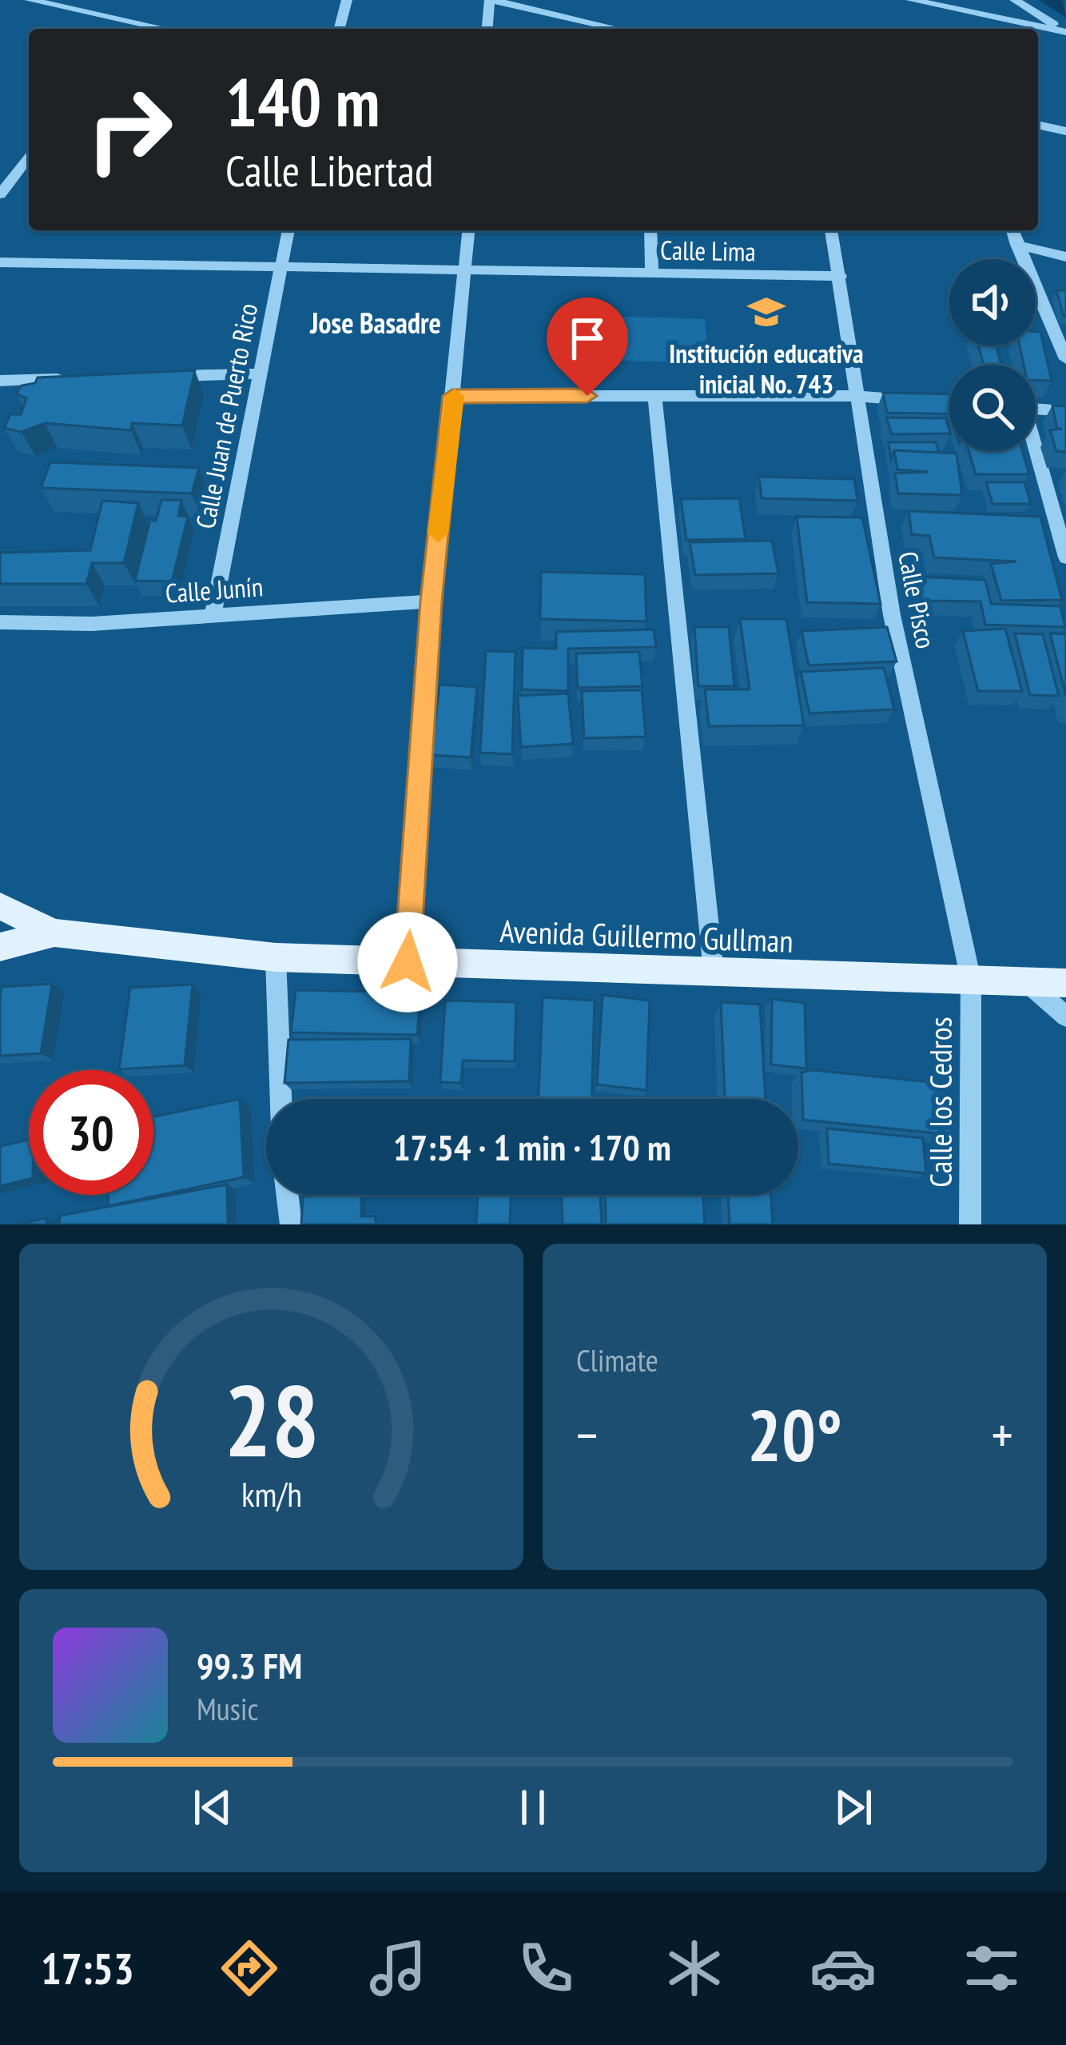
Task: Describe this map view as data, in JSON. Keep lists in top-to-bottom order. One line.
{"streets":{"main road":["Avenida Guillermo Gullman"],"street":["Calle Lima","Calle Juan de Puerto Rico","Calle Junín","Calle Pisco","Calle los Cedros"]},"crossings":[["Calle Lima","Calle Juan de Puerto Rico"],["Calle Lima","Calle Pisco"],["Calle Juan de Puerto Rico","Calle Junín"],["Calle Pisco","Avenida Guillermo Gullman"],["Calle Pisco","Calle los Cedros"],["Avenida Guillermo Gullman","Calle los Cedros"]],"districts":["Jose Basadre"],"places":{"school or university":["Institución educativa inicial No. 743"]},"page":{"turn":["140 m","Calle Libertad"],"limit":"30","trip":"17:54 · 1 min · 170 m","tile":"Climate","heat":["−","20°","+"],"song":["99.3 FM","Music"],"tabs":"17:53","gauge":["28","km/h"]}}
